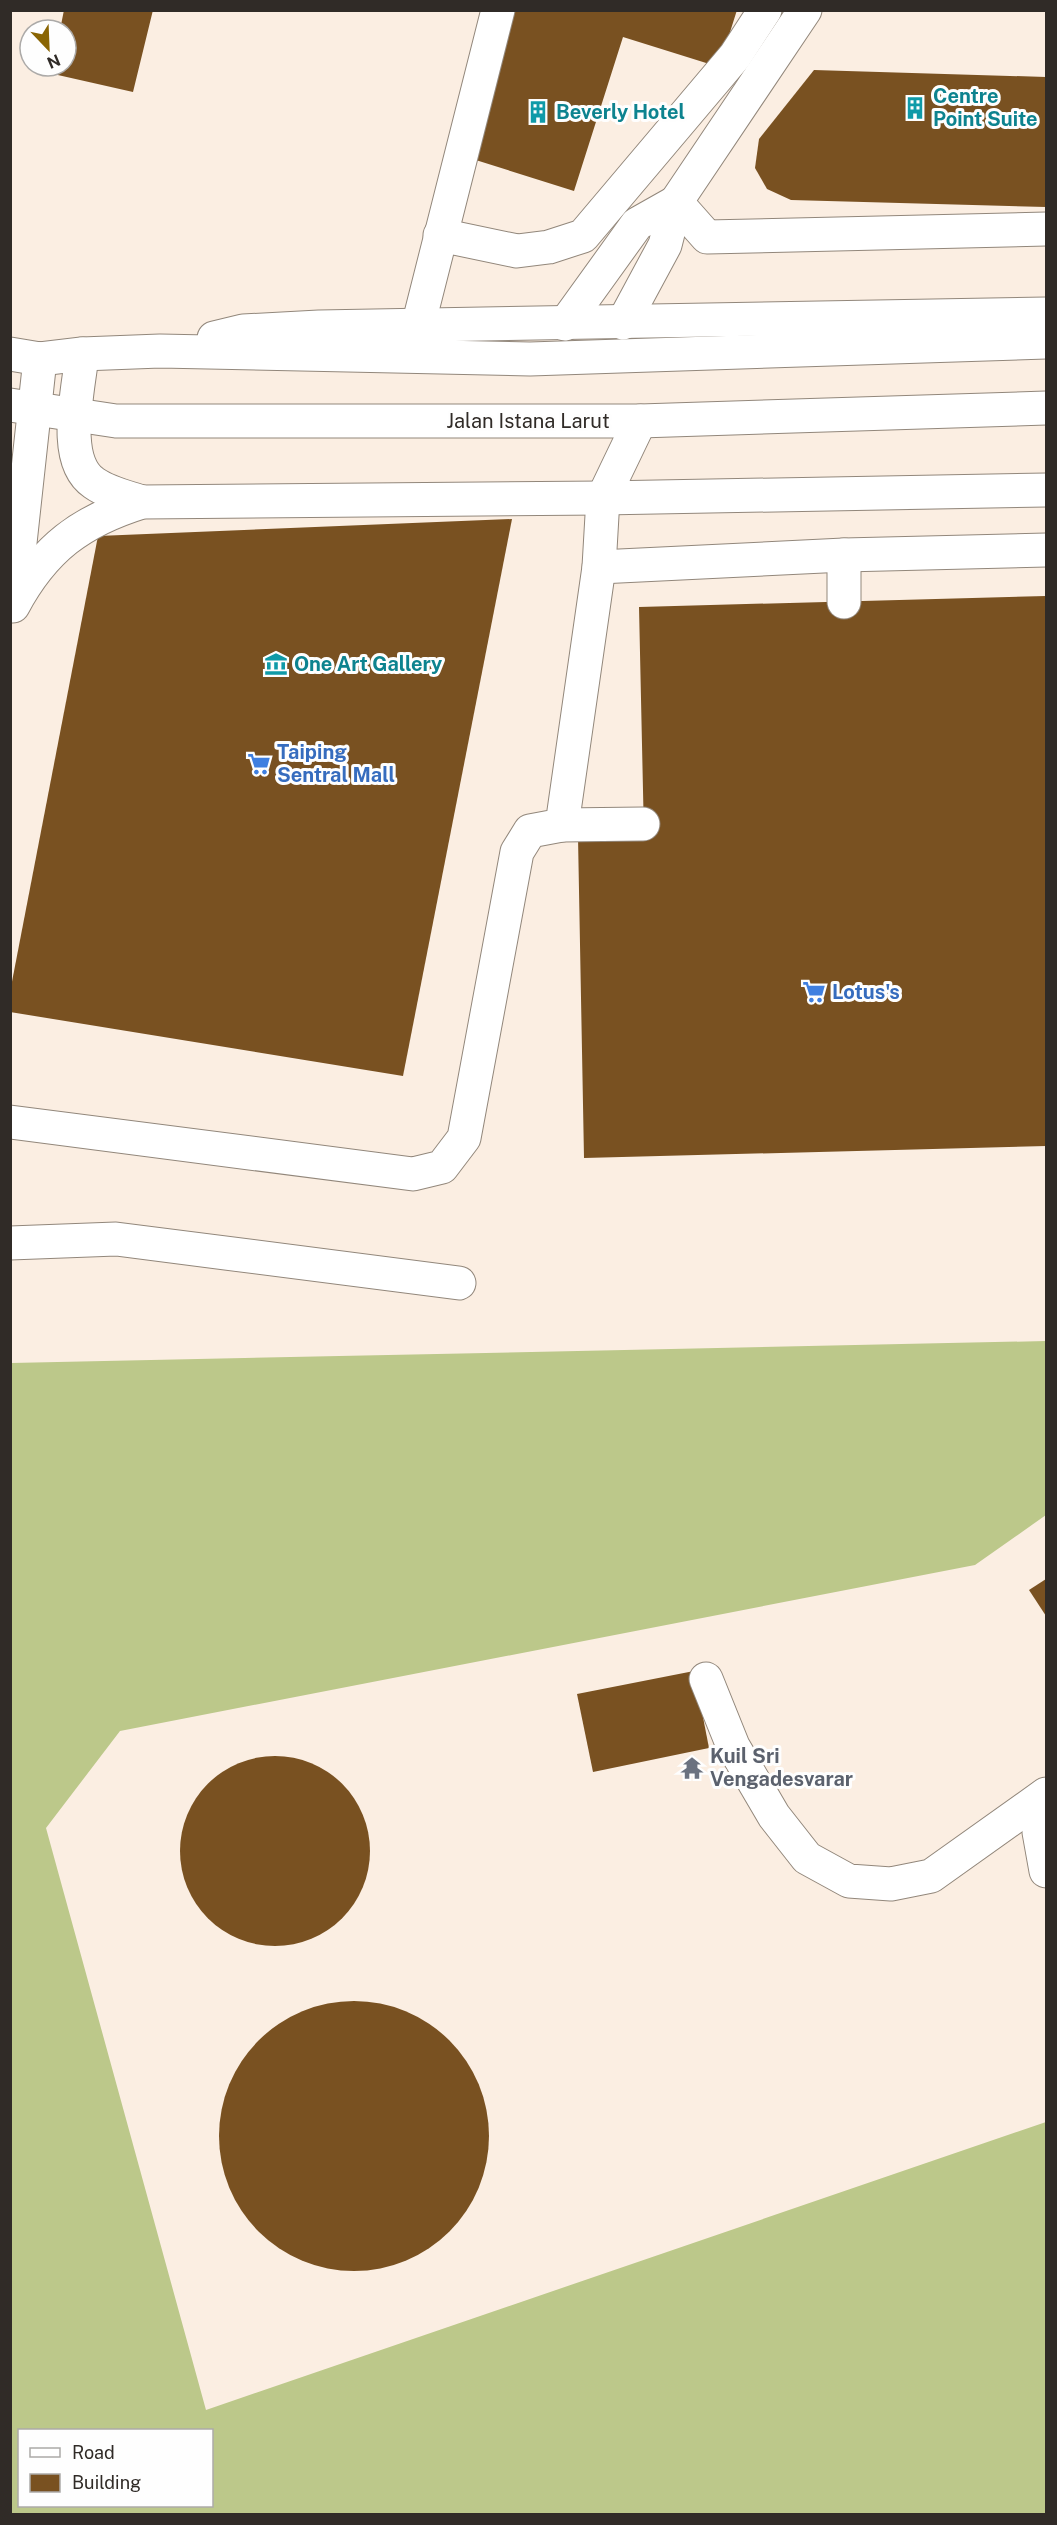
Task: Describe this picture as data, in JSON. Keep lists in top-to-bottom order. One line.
{"streets":{"main road":["Jalan Istana Larut"]},"places":{"building":["Centre Point Suite","Beverly Hotel"],"museum":["One Art Gallery"],"supermarket":["Taiping Sentral Mall","Lotus's"],"temple":["Kuil Sri Vengadesvarar"]},"legend":["Road","Building"],"north":"bottom right"}
